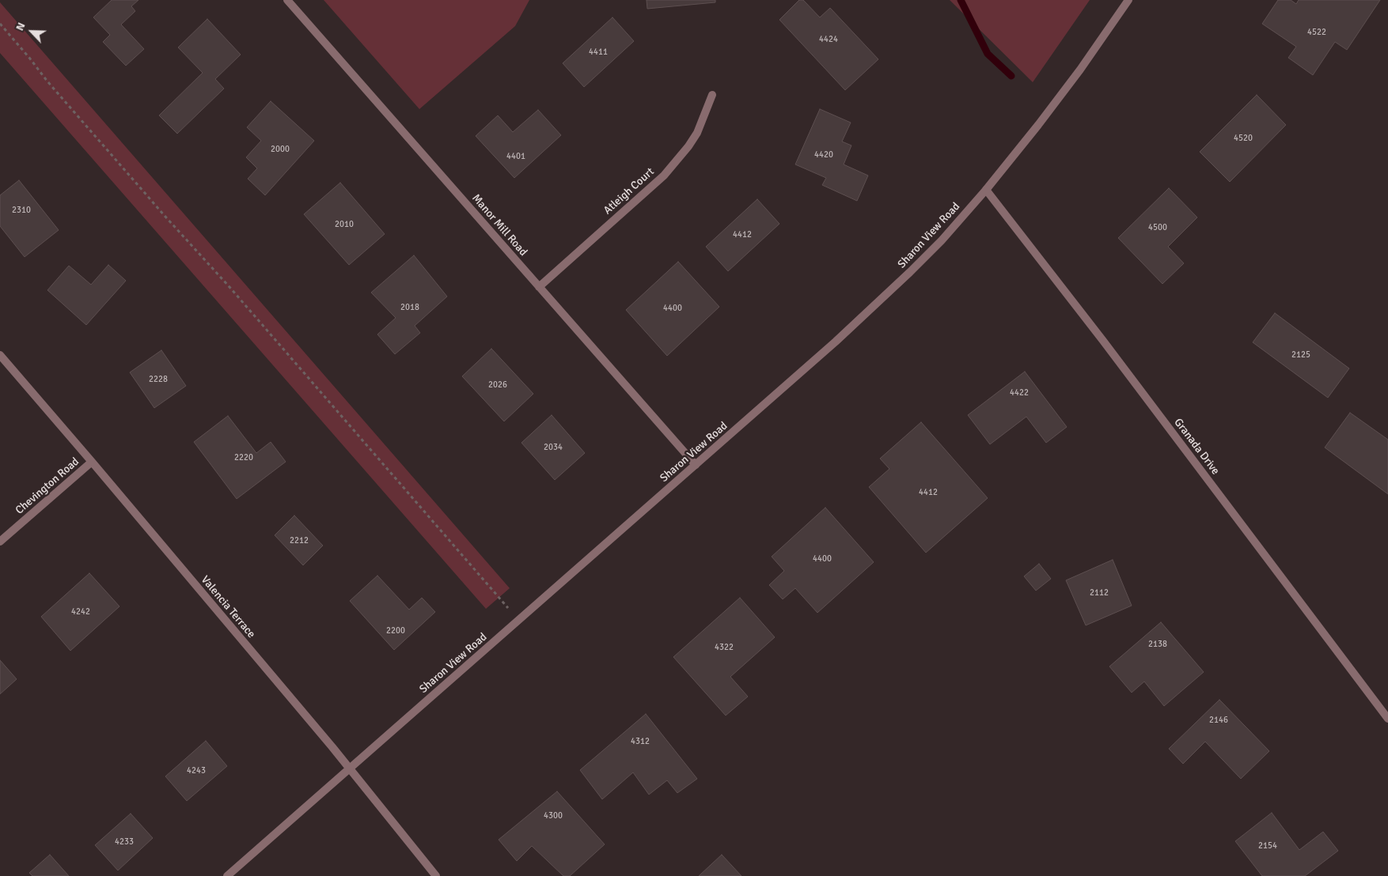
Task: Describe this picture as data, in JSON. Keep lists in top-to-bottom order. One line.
{"streets":{"street":["Atleigh Court","Manor Mill Road","Sharon View Road","Granada Drive","Chevington Road","Valencia Terrace"]},"crossings":[["Atleigh Court","Manor Mill Road"],["Manor Mill Road","Sharon View Road"],["Sharon View Road","Granada Drive"],["Sharon View Road","Valencia Terrace"],["Chevington Road","Valencia Terrace"]],"house_numbers":["4522","4424","4411","4520","2000","4420","4401","2310","2010","4500","4412","2018","4400","2125","2228","2026","4422","2034","2220","4412","2212","4400","2112","4242","2200","2138","4322","2146","4312","4243","4300","4233","2154"],"north":"top left"}
